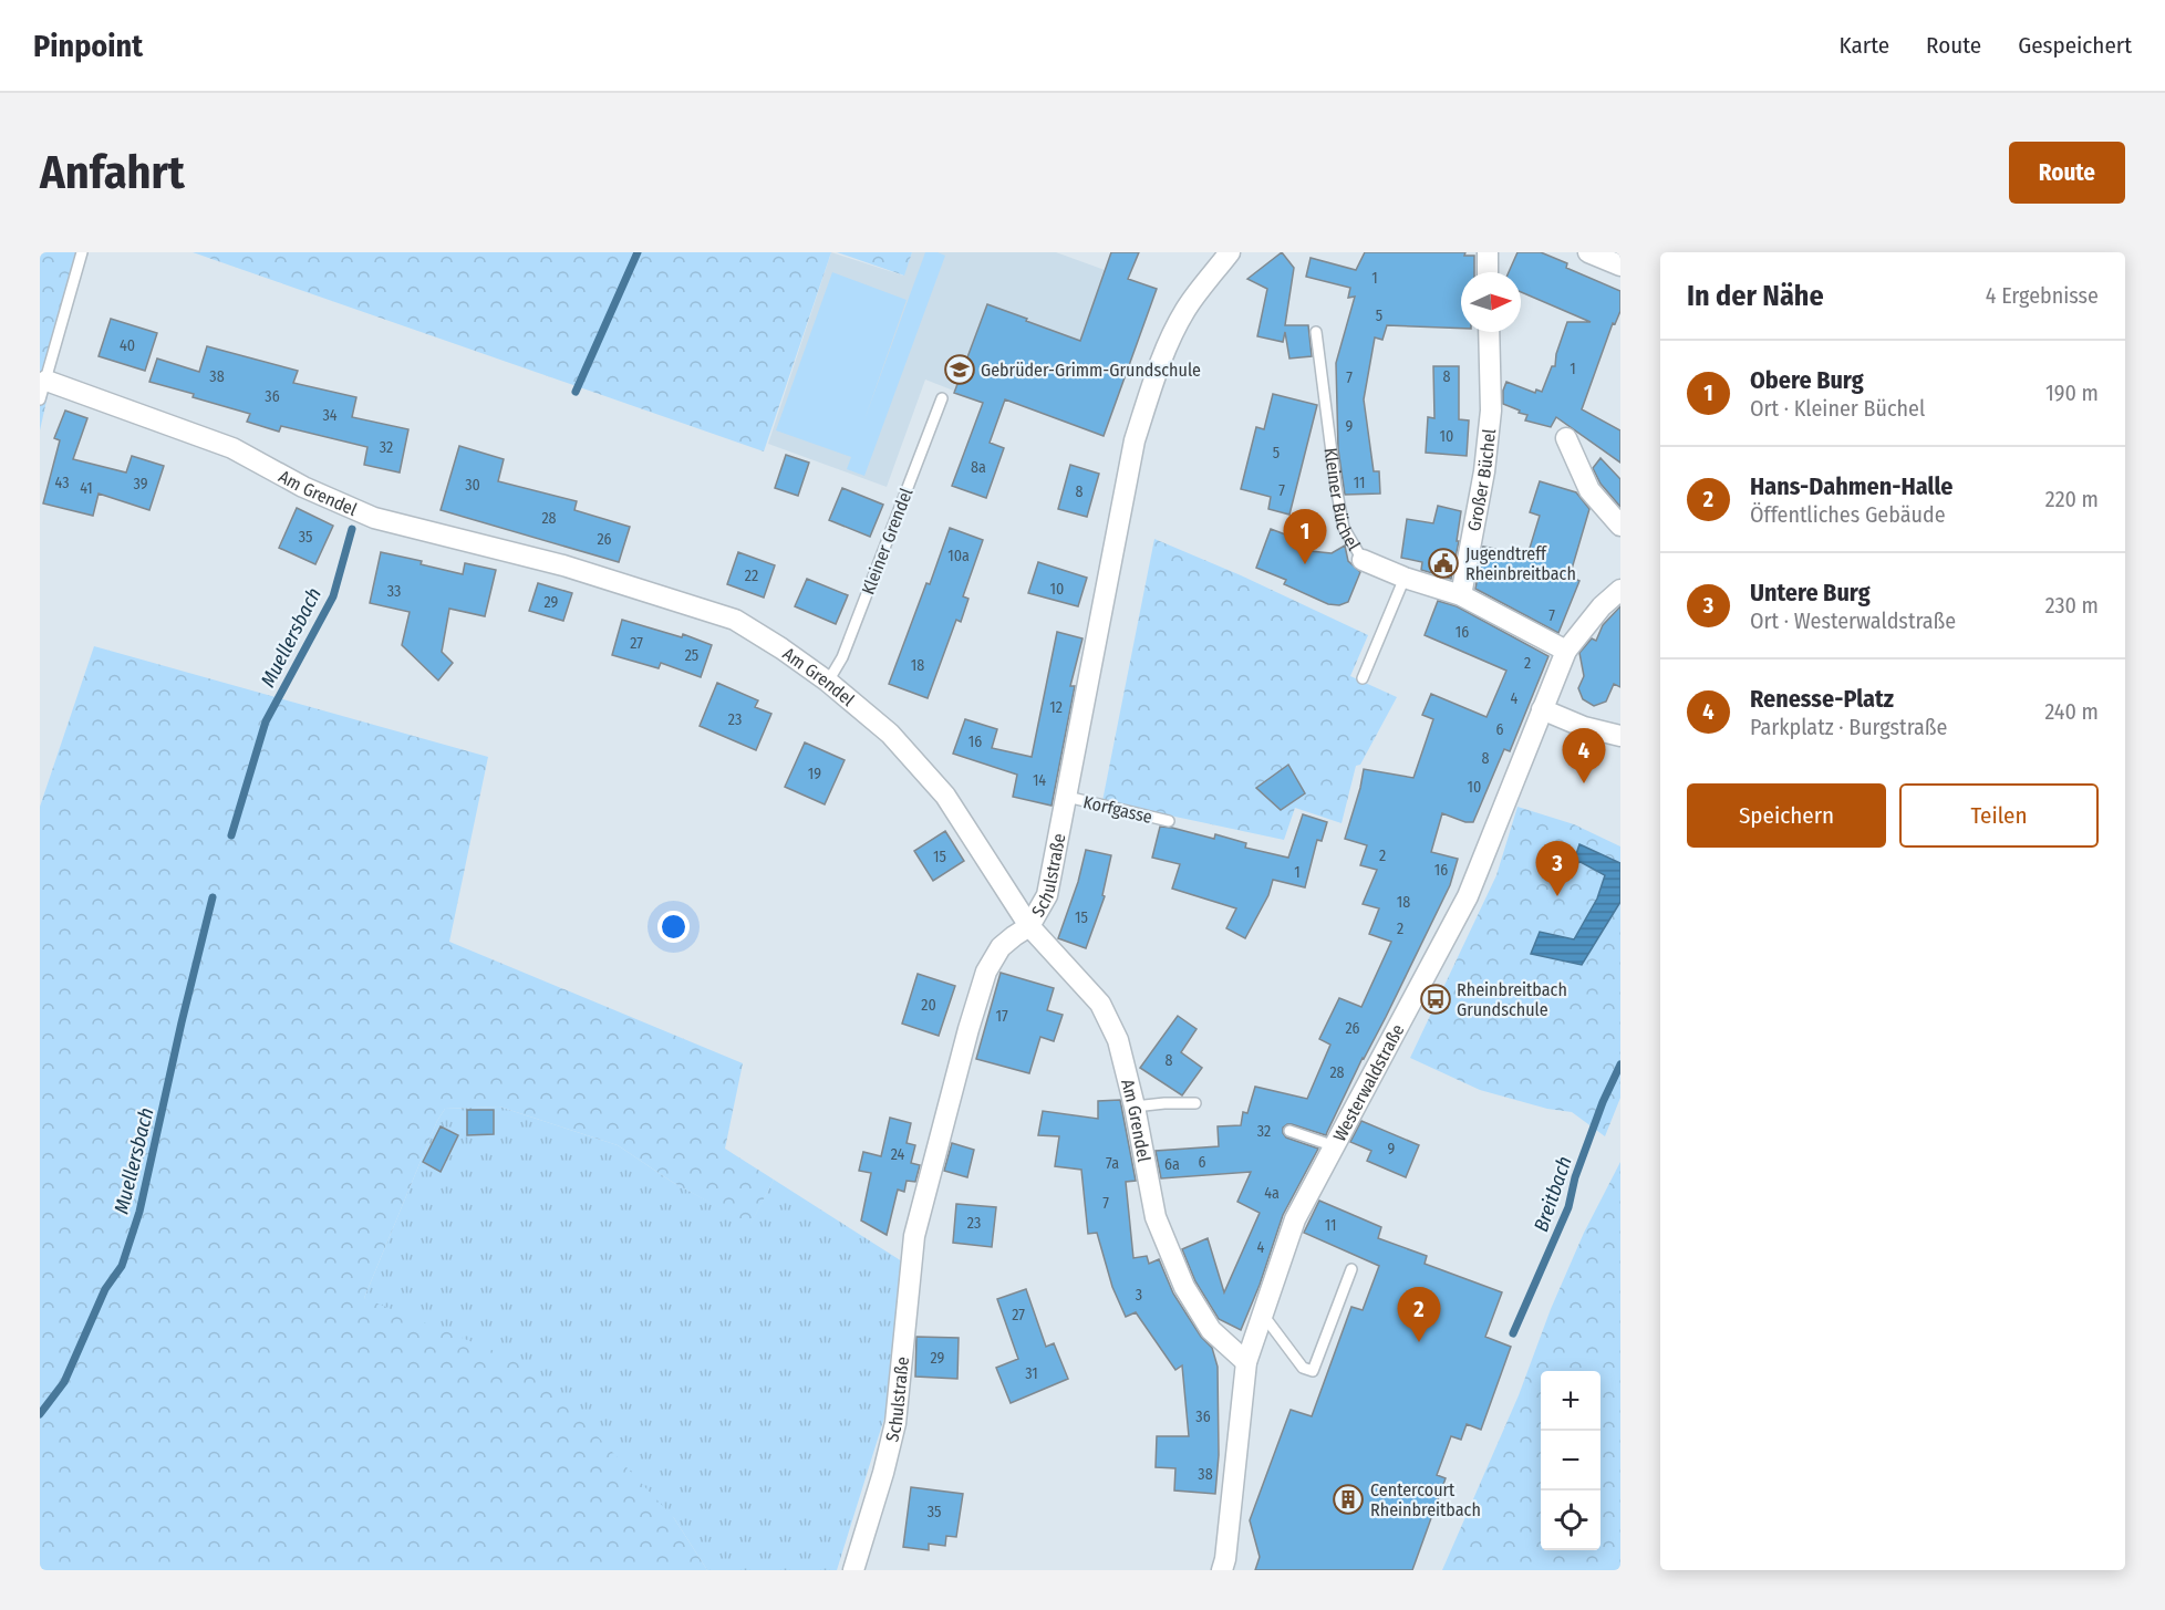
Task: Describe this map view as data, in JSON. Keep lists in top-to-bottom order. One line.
{"streets":{"street":["Großer Büchel","Am Grendel","Kleiner Büchel","Schulstraße","Westerwaldstraße"],"lane":["Kleiner Grendel","Korfgasse"]},"crossings":[["Großer Büchel","Kleiner Büchel"],["Am Grendel","Kleiner Grendel"],["Am Grendel","Schulstraße"],["Am Grendel","Westerwaldstraße"],["Korfgasse","Schulstraße"]],"water":["Muellersbach","Breitbach"],"places":{"school or university":["Gebrüder-Grimm-Grundschule"],"public building":["Jugendtreff Rheinbreitbach"],"bus stop":["Rheinbreitbach Grundschule"],"building":["Centercourt Rheinbreitbach"]},"house_numbers":["1","5","40","1","38","8","7","36","34","9","10","32","5","8a","43","11","39","30","41","7","8","28","35","26","10a","22","10","33","29","7","16","27","25","2","18","4","12","23","6","16","8","19","14","10","2","15","16","1","18","15","2","20","17","26","8","28","32","9","24","6","7a","6a","4a","7","23","11","4","3","27","29","31","36","38","35"],"north":"right","page":{"header":"Pinpoint","nav":["Karte","Route","Gespeichert"],"buttons":["Route",["Speichern","Teilen"]],"title":"Anfahrt","heading":["In der Nähe","4 Ergebnisse"],"list":[{"mark":"1","name":"Obere Burg","note":"Ort · Kleiner Büchel","value":"190 m"},{"mark":"2","name":"Hans-Dahmen-Halle","note":"Öffentliches Gebäude","value":"220 m"},{"mark":"3","name":"Untere Burg","note":"Ort · Westerwaldstraße","value":"230 m"},{"mark":"4","name":"Renesse-Platz","note":"Parkplatz · Burgstraße","value":"240 m"}],"pins":["1","4","3","2"],"map_buttons":["+","−"]}}
